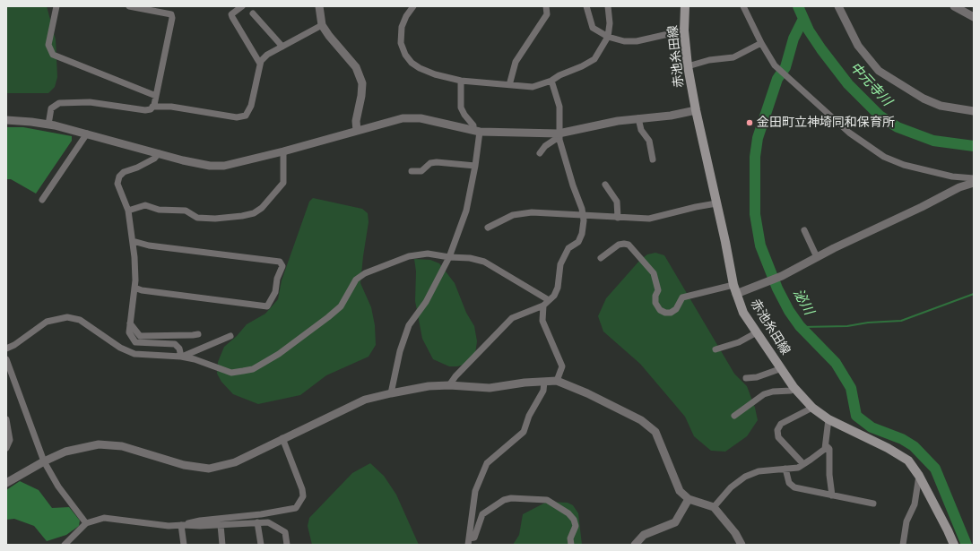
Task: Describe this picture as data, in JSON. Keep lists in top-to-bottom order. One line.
{"streets":{"main road":["赤池糸田線"]},"water":["中元寺川","泌川"],"places":["金田町立神埼同和保育所"]}
